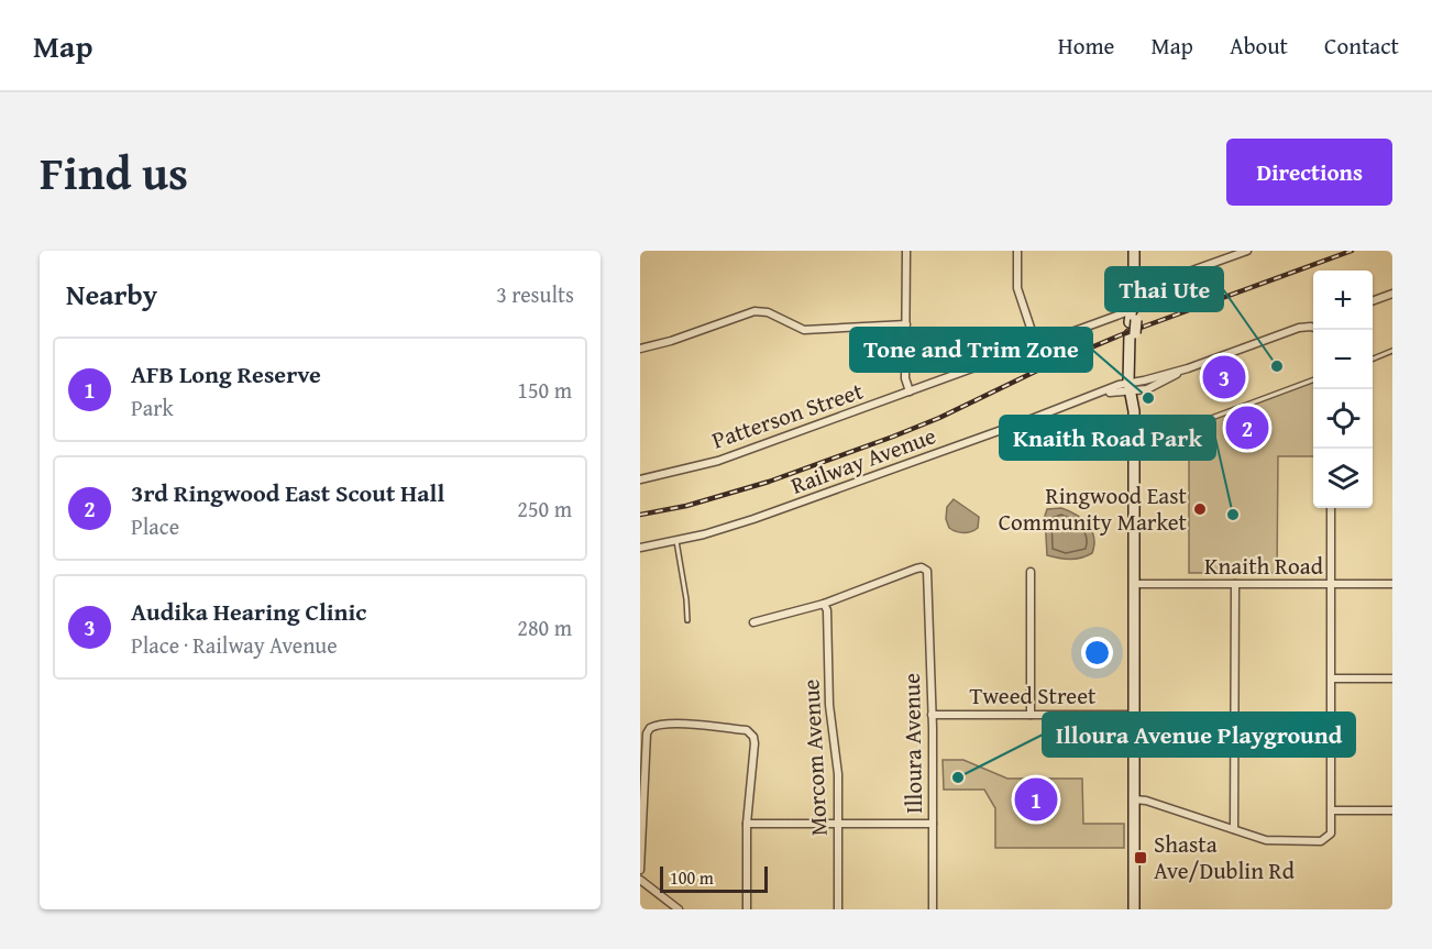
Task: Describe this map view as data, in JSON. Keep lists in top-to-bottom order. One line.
{"streets":{"street":["Patterson Street","Railway Avenue","Knaith Road","Tweed Street","Illoura Avenue","Morcom Avenue"]},"crossings":[["Tweed Street","Illoura Avenue"],["Illoura Avenue","Morcom Avenue"]],"places":{"other":["Thai Ute","Tone and Trim Zone","Ringwood East Community Market","Knaith Road Park","Illoura Avenue Playground"],"transit":["Shasta Ave/Dublin Rd"]},"scale_bar":"100 m","page":{"header":"Map","nav":["Home","Map","About","Contact"],"title":"Find us","buttons":"Directions","heading":["Nearby","3 results"],"map_buttons":["+","−"],"list":[{"mark":"1","name":"AFB Long Reserve","note":"Park","value":"150 m"},{"mark":"2","name":"3rd Ringwood East Scout Hall","note":"Place","value":"250 m"},{"mark":"3","name":"Audika Hearing Clinic","note":"Place · Railway Avenue","value":"280 m"}],"pins":["3","2","1"],"scale":"100 m"}}
